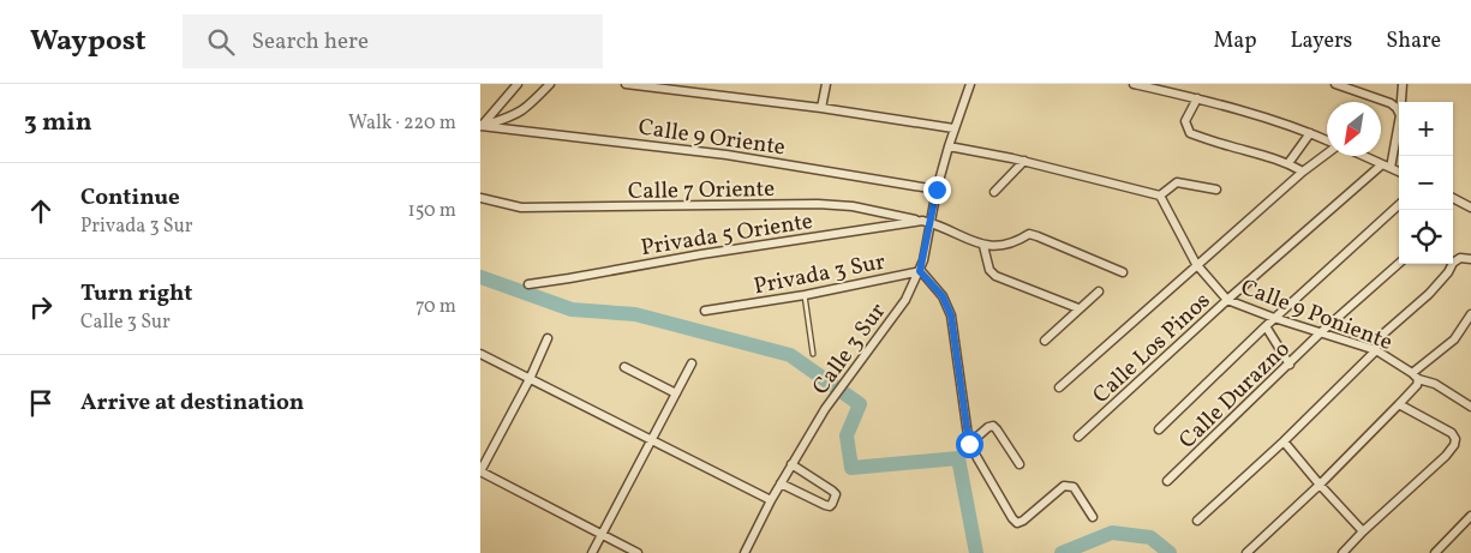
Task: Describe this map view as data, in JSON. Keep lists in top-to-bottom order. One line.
{"streets":{"street":["Calle 9 Oriente","Calle 7 Oriente","Privada 5 Oriente","Privada 3 Sur","Calle 9 Poniente","Calle Los Pinos","Calle 3 Sur","Calle Durazno"]},"crossings":[["Calle 9 Oriente","Calle 3 Sur"],["Calle 7 Oriente","Privada 5 Oriente"],["Calle 7 Oriente","Calle 3 Sur"],["Privada 5 Oriente","Calle 3 Sur"],["Privada 3 Sur","Calle 3 Sur"],["Calle 9 Poniente","Calle Los Pinos"],["Calle 9 Poniente","Calle Durazno"]],"north":"bottom left","page":{"header":"Waypost","search":"Search here","nav":["Map","Layers","Share"],"heading":["3 min","Walk · 220 m"],"map_buttons":["+","−"],"list":[["Continue","Privada 3 Sur","150 m"],["Turn right","Calle 3 Sur","70 m"],"Arrive at destination"]}}
